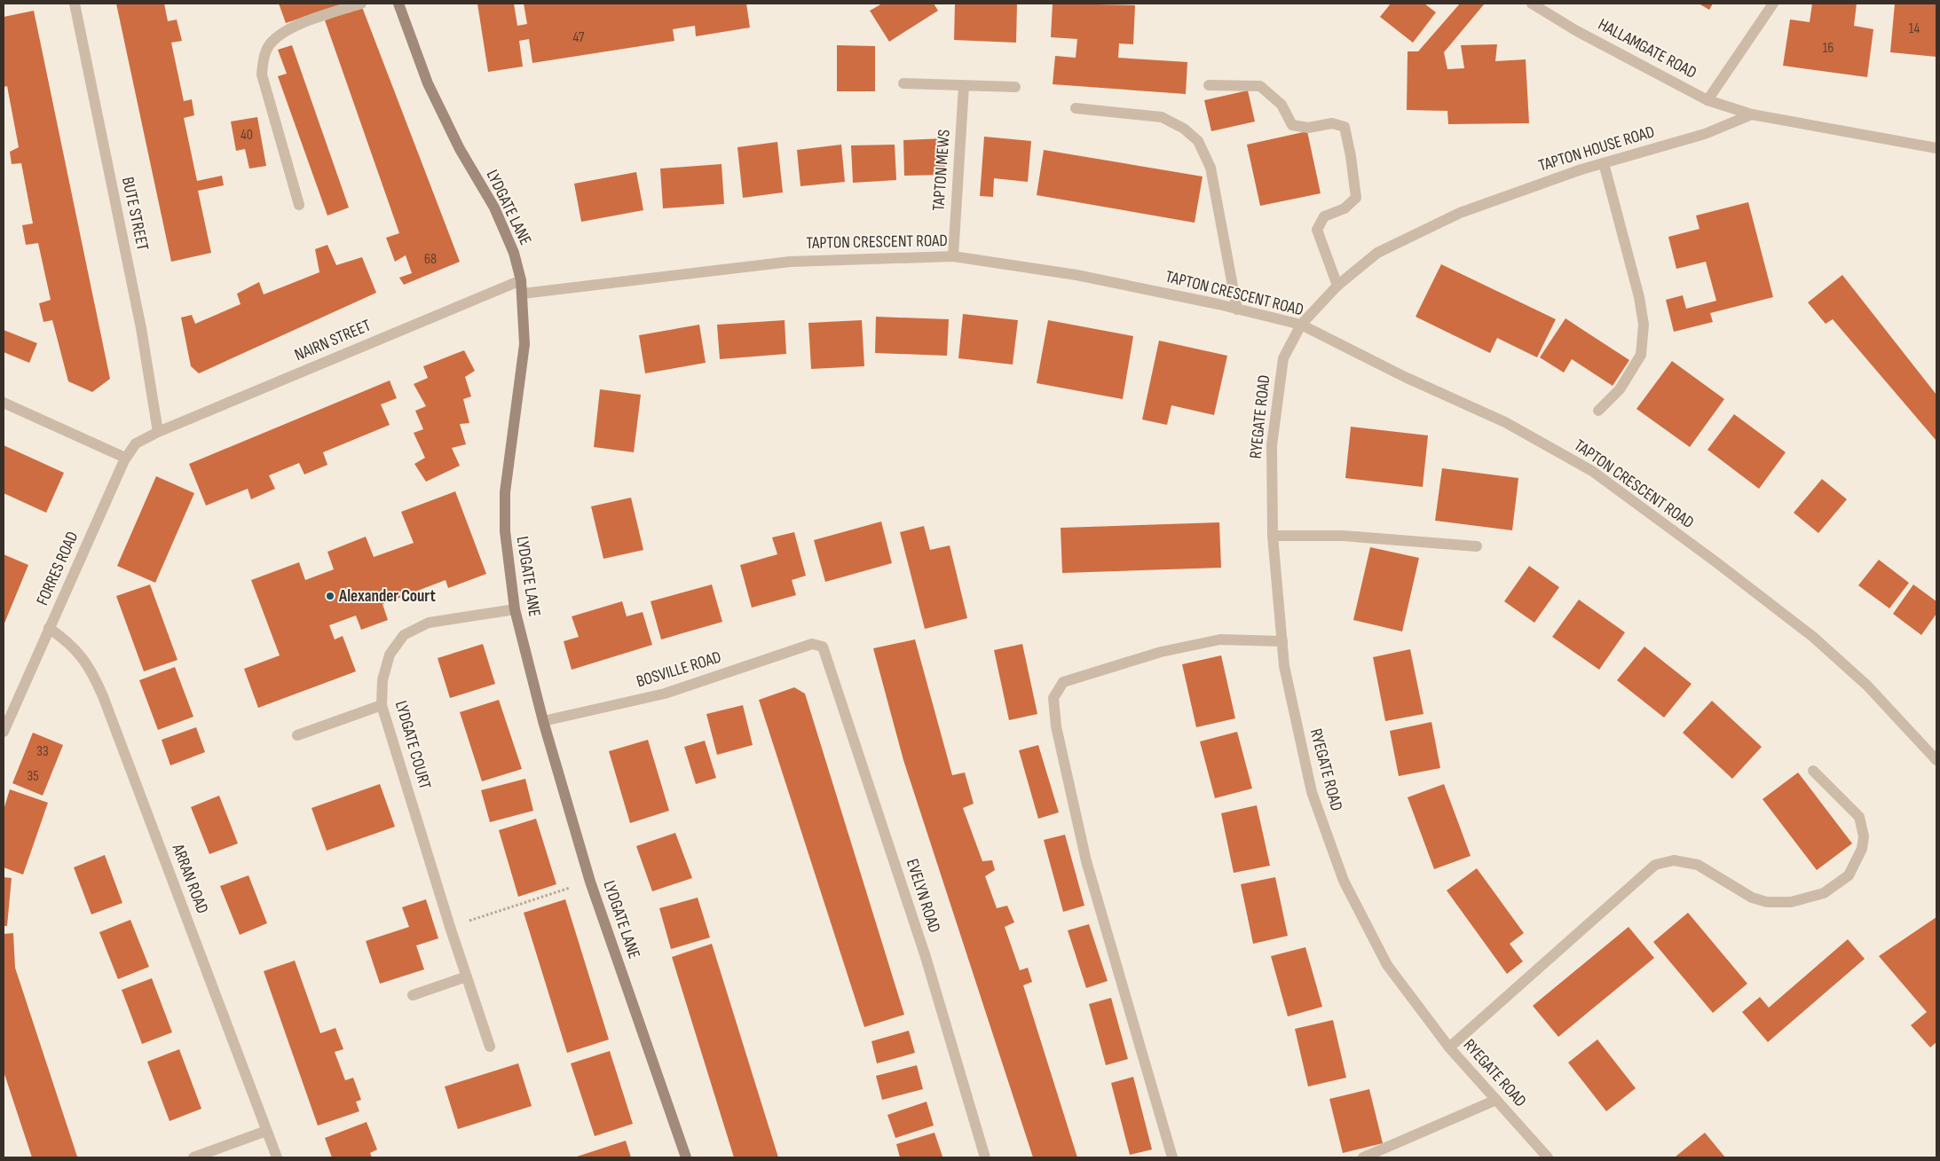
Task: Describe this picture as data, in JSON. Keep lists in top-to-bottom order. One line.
{"streets":{"street":["HALLAMGATE ROAD","TAPTON HOUSE ROAD","TAPTON MEWS","LYDGATE LANE","BUTE STREET","TAPTON CRESCENT ROAD","NAIRN STREET","RYEGATE ROAD","FORRES ROAD","BOSVILLE ROAD","LYDGATE COURT","ARRAN ROAD","EVELYN ROAD"]},"crossings":[["HALLAMGATE ROAD","TAPTON HOUSE ROAD"],["TAPTON HOUSE ROAD","TAPTON CRESCENT ROAD"],["TAPTON HOUSE ROAD","RYEGATE ROAD"],["TAPTON MEWS","TAPTON CRESCENT ROAD"],["LYDGATE LANE","TAPTON CRESCENT ROAD"],["LYDGATE LANE","NAIRN STREET"],["LYDGATE LANE","BOSVILLE ROAD"],["LYDGATE LANE","LYDGATE COURT"],["BUTE STREET","NAIRN STREET"],["BUTE STREET","FORRES ROAD"],["TAPTON CRESCENT ROAD","RYEGATE ROAD"],["NAIRN STREET","FORRES ROAD"],["FORRES ROAD","ARRAN ROAD"],["BOSVILLE ROAD","EVELYN ROAD"]],"places":["Alexander Court"],"house_numbers":["14","47","16","40","68","33","35"]}
